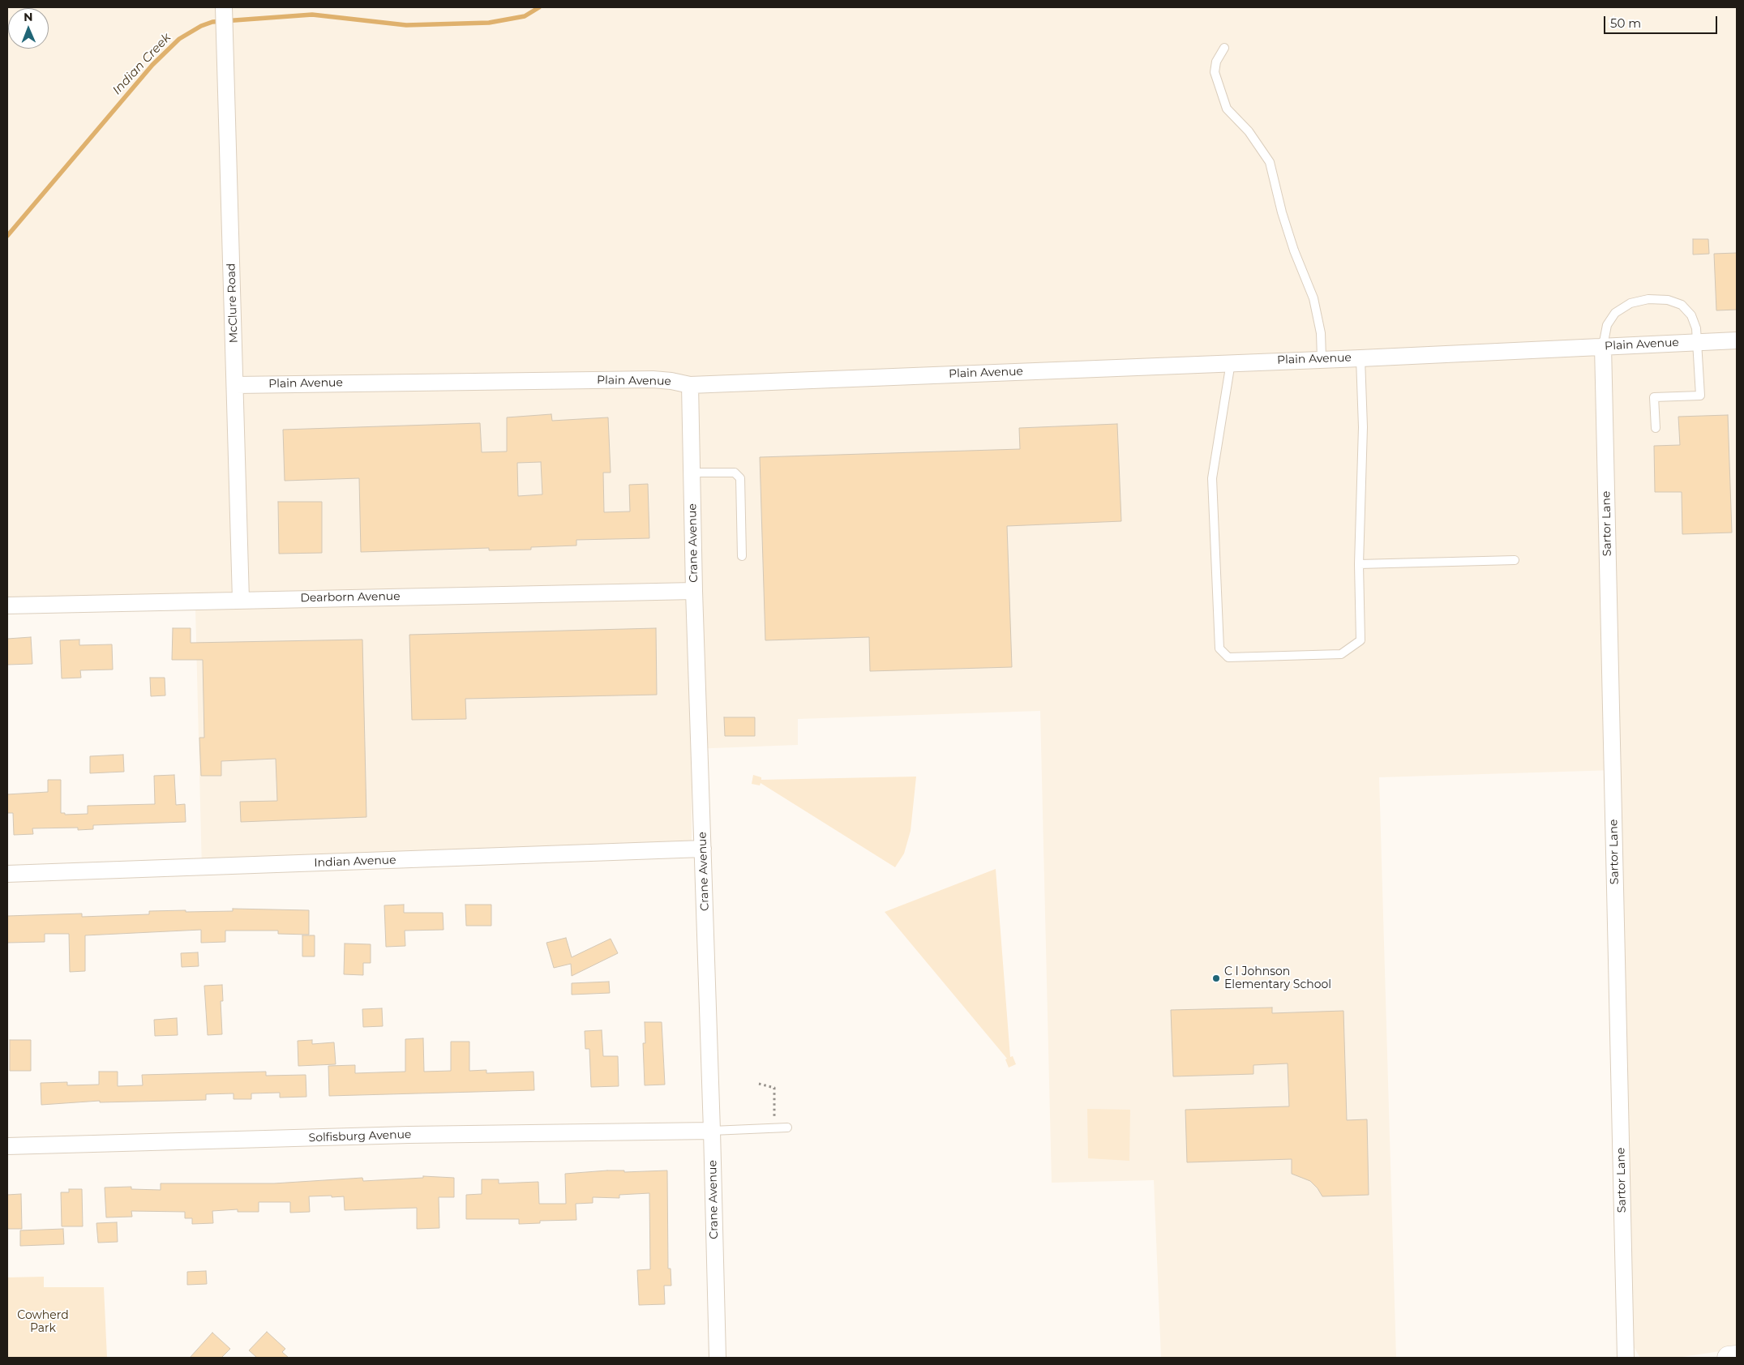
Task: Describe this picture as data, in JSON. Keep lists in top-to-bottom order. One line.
{"streets":{"street":["McClure Road","Plain Avenue","Sartor Lane","Crane Avenue","Dearborn Avenue","Indian Avenue","Solfisburg Avenue"]},"crossings":[["McClure Road","Plain Avenue"],["McClure Road","Dearborn Avenue"],["Plain Avenue","Sartor Lane"],["Plain Avenue","Crane Avenue"],["Crane Avenue","Dearborn Avenue"],["Crane Avenue","Indian Avenue"],["Crane Avenue","Solfisburg Avenue"]],"water":["Indian Creek"],"parks":["Cowherd Park"],"places":["C I Johnson Elementary School"],"scale_bar":"50 m","north":"top"}
